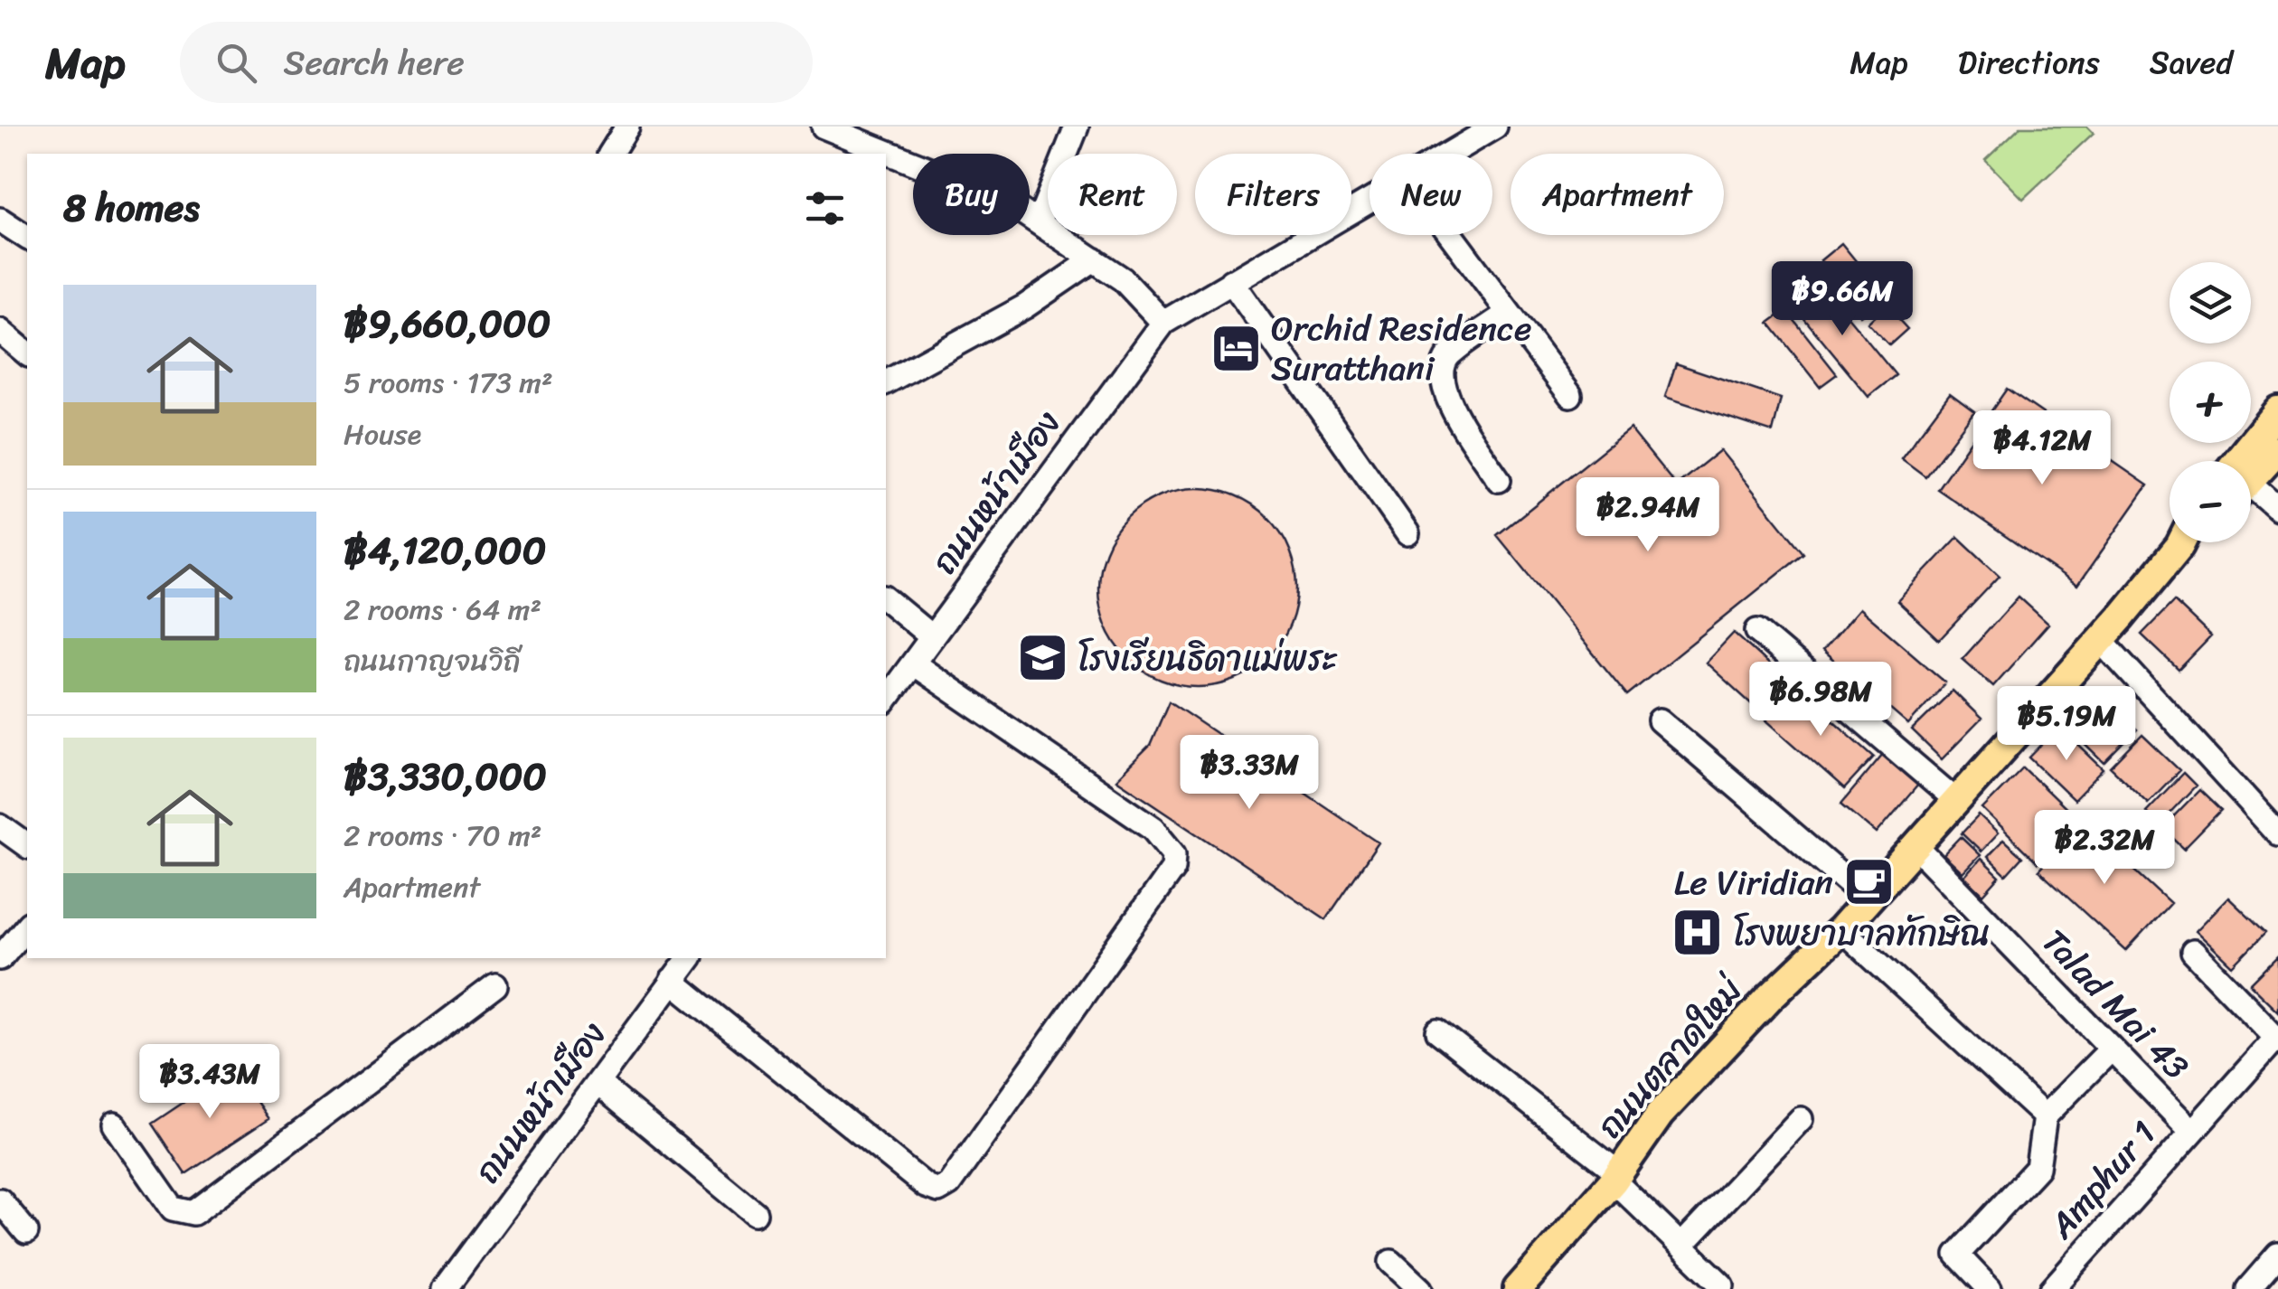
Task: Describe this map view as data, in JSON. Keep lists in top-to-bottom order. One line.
{"streets":{"main road":["ถนนตลาดใหม่"],"street":["ถนนหน้าเมือง","Talad Mai 43","Amphur 1"]},"crossings":[["Talad Mai 43","ถนนตลาดใหม่"],["Talad Mai 43","Amphur 1"]],"places":{"hotel":["Orchid Residence Suratthani"],"school or university":["โรงเรียนธิดาแม่พระ"],"cafe":["Le Viridian"],"hospital":["โรงพยาบาลทักษิณ"]},"page":{"header":"Map","search":"Search here","nav":["Map","Directions","Saved"],"chip":["Buy","Rent","Filters","New","Apartment"],"heading":"8 homes","price":["฿9.66M","฿4.12M","฿2.94M","฿6.98M","฿5.19M","฿3.33M","฿2.32M","฿3.43M"],"map_buttons":["+","−"],"list":[{"name":"฿9,660,000","note":"5 rooms · 173 m² · House"},{"name":"฿4,120,000","note":"2 rooms · 64 m² · ถนนกาญจนวิถี"},{"name":"฿3,330,000","note":"2 rooms · 70 m² · Apartment"}]}}
